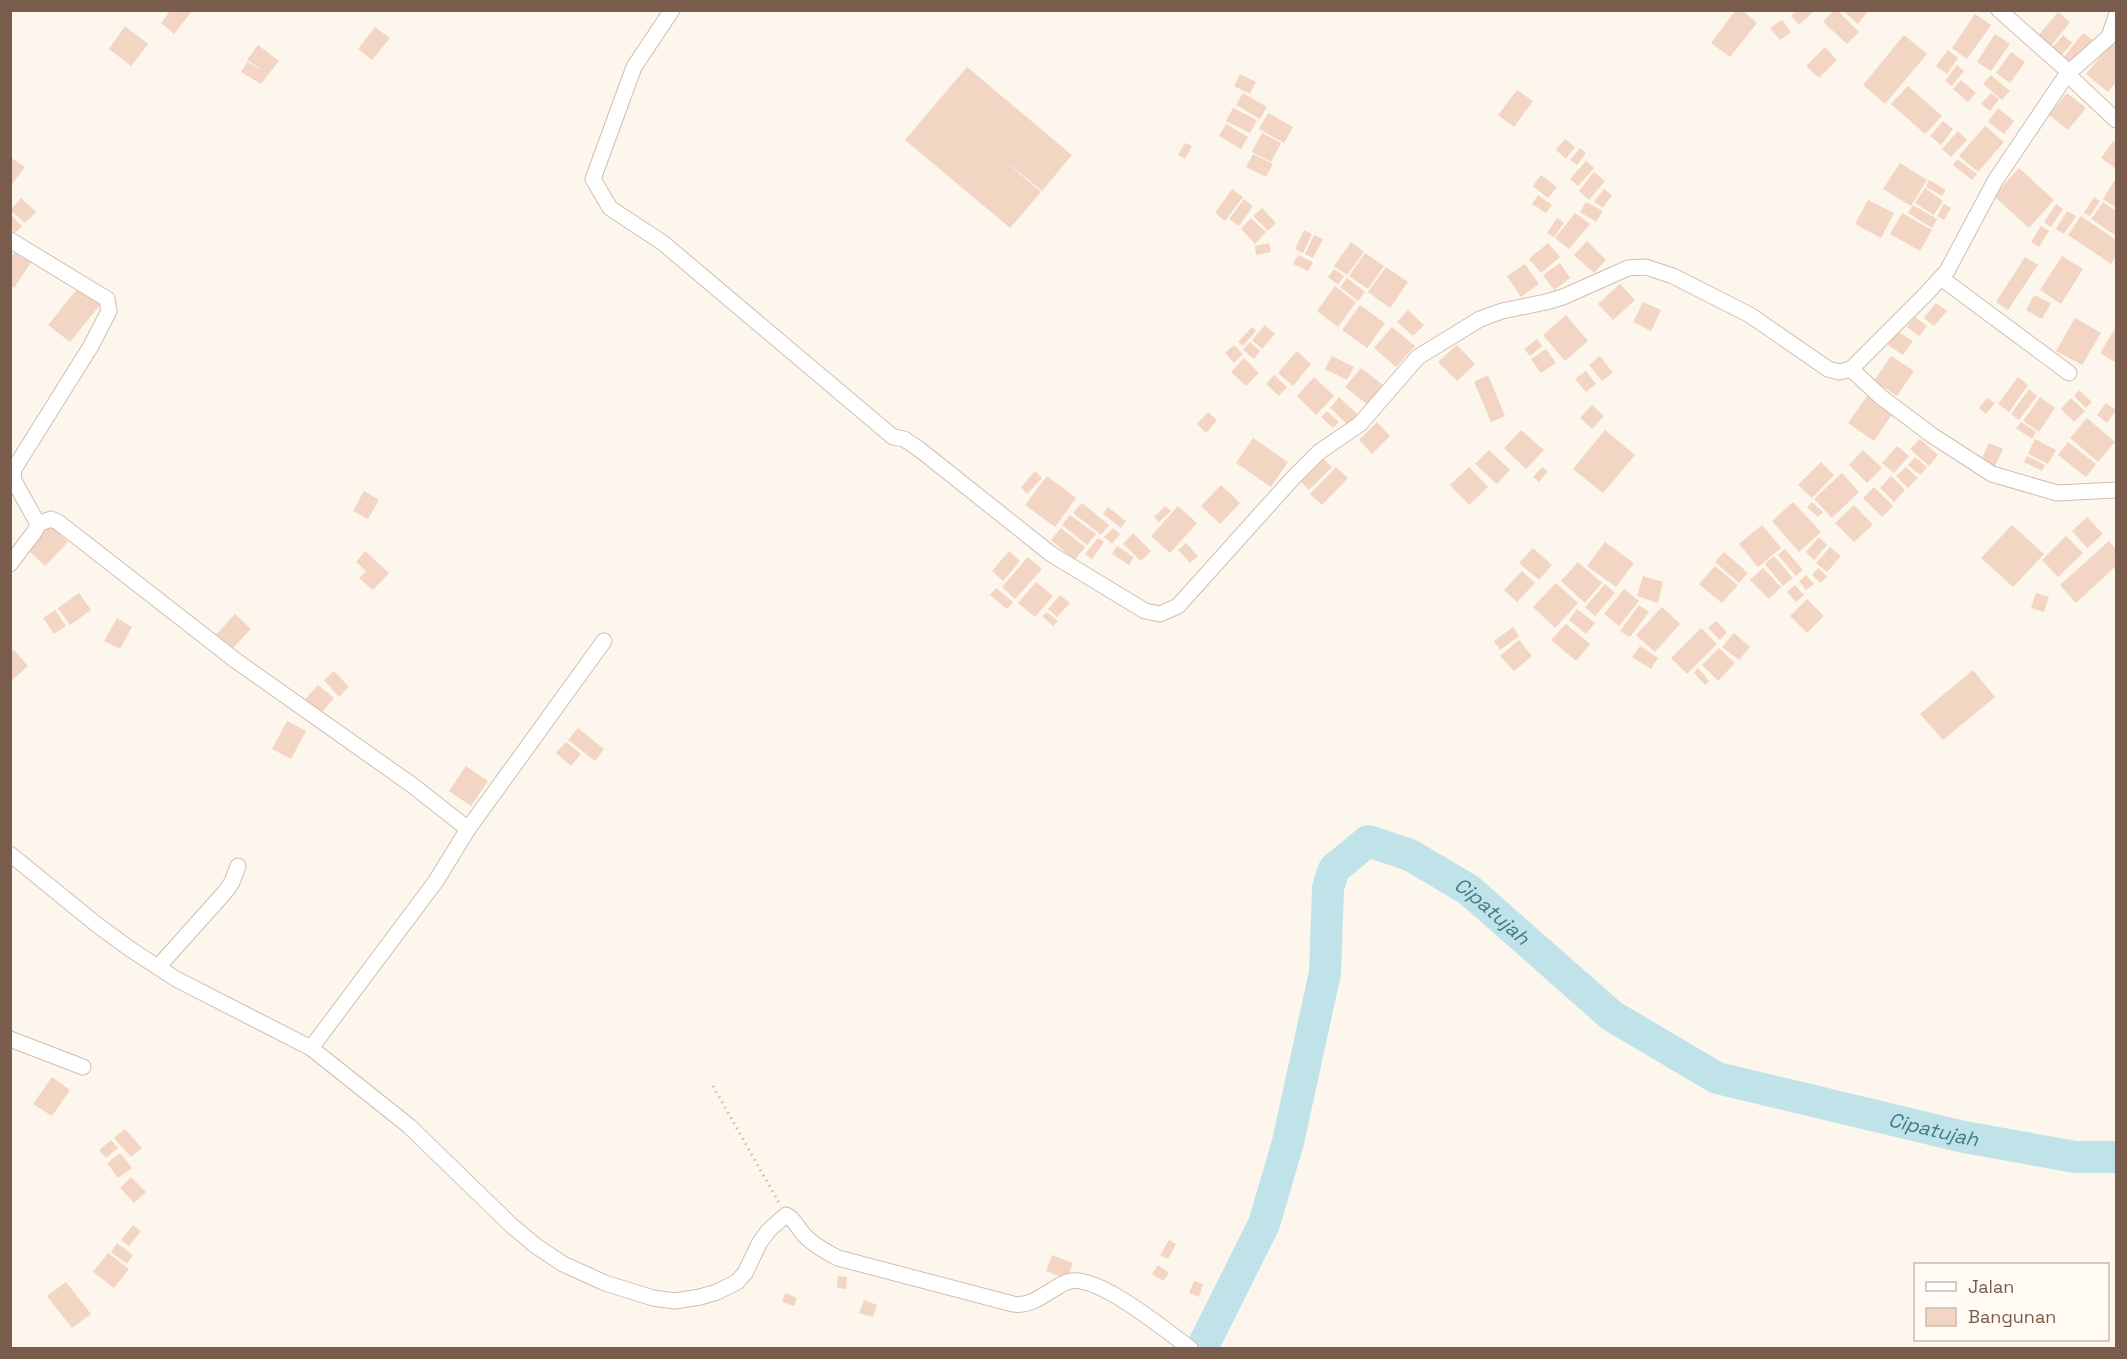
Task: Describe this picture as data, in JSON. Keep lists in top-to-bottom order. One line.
{"water":["Cipatujah"],"legend":["Jalan","Bangunan"]}
